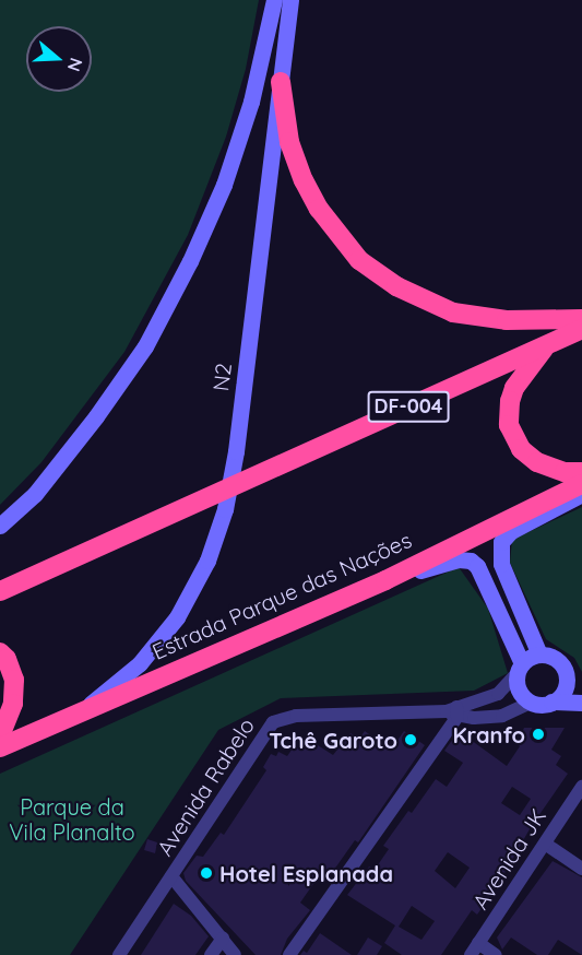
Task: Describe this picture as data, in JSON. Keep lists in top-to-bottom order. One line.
{"streets":{"highway":["DF-004","Estrada Parque das Nações"],"main road":["N2"],"street":["Avenida Rabelo","Avenida JK"]},"crossings":[["N2","Estrada Parque das Nações"]],"parks":["Parque da Vila Planalto"],"places":["Kranfo","Tchê Garoto","Hotel Esplanada"],"north":"right"}
